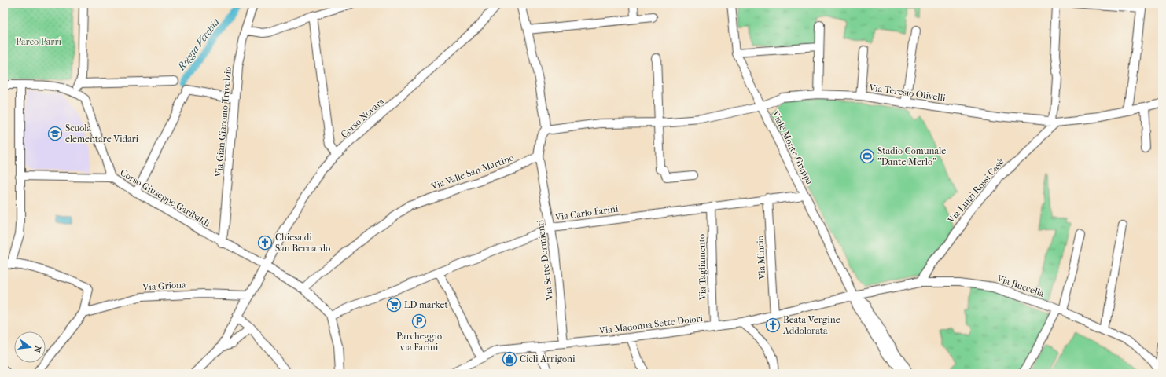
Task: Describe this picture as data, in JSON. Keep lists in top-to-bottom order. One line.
{"streets":{"street":["Via Teresio Olivelli","Corso Novara","Via Gian Giacomo Trivulzio","Viale Monte Grappa","Via Valle San Martino","Via Luigi Rossi Casè","Corso Giuseppe Garibaldi","Via Carlo Farini","Via Mincio","Via Sette Dormienti","Via Tagliamento","Via Griona","Via Buccella","Via Madonna Sette Dolori"]},"crossings":[["Via Teresio Olivelli","Viale Monte Grappa"],["Via Teresio Olivelli","Via Luigi Rossi Casè"],["Corso Novara","Corso Giuseppe Garibaldi"],["Corso Novara","Via Griona"],["Via Gian Giacomo Trivulzio","Corso Giuseppe Garibaldi"],["Viale Monte Grappa","Via Carlo Farini"],["Viale Monte Grappa","Via Buccella"],["Viale Monte Grappa","Via Madonna Sette Dolori"],["Via Valle San Martino","Corso Giuseppe Garibaldi"],["Via Valle San Martino","Via Sette Dormienti"],["Via Luigi Rossi Casè","Via Buccella"],["Corso Giuseppe Garibaldi","Via Carlo Farini"],["Via Carlo Farini","Via Mincio"],["Via Carlo Farini","Via Sette Dormienti"],["Via Carlo Farini","Via Tagliamento"],["Via Mincio","Via Madonna Sette Dolori"],["Via Sette Dormienti","Via Madonna Sette Dolori"],["Via Tagliamento","Via Madonna Sette Dolori"],["Via Buccella","Via Madonna Sette Dolori"]],"water":["Roggia Vecchia"],"parks":["Parco Parri"],"places":{"school or university":["Scuola elementare Vidari"],"sports":["Stadio Comunale \"Dante Merlo\""],"church":["Chiesa di San Bernardo","Beata Vergine Addolorata"],"supermarket":["LD market"],"parking":["Parcheggio via Farini"],"shop":["Cicli Arrigoni"]},"north":"right"}
